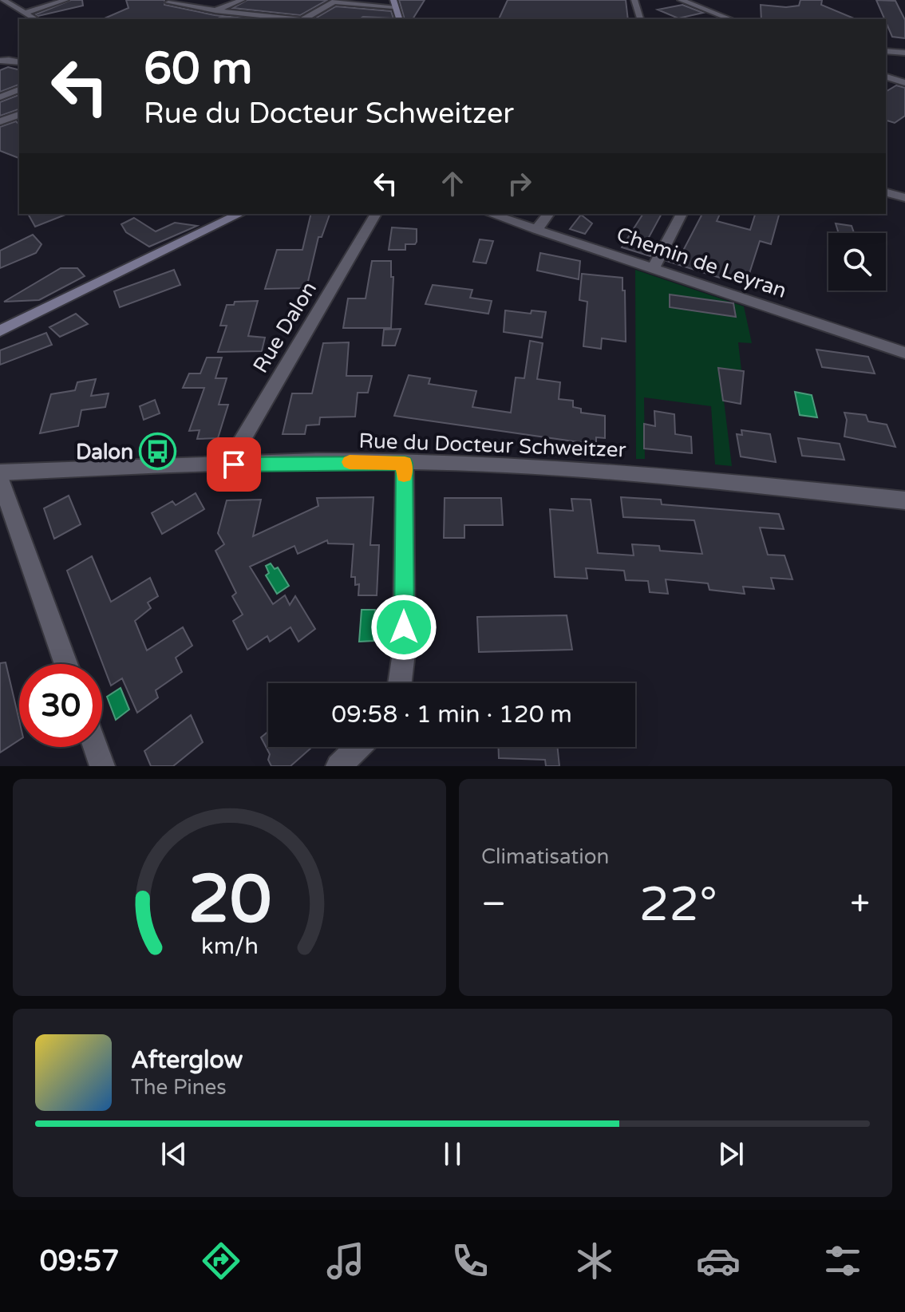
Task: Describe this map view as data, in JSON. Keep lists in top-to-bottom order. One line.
{"streets":{"street":["Chemin de Leyran","Rue Dalon","Rue du Docteur Schweitzer"]},"crossings":[["Rue Dalon","Rue du Docteur Schweitzer"]],"places":{"bus stop":["Dalon"]},"page":{"turn":["60 m","Rue du Docteur Schweitzer"],"limit":"30","trip":"09:58 · 1 min · 120 m","tile":"Climatisation","heat":["−","22°","+"],"song":["Afterglow","The Pines"],"tabs":"09:57","gauge":["20","km/h"]}}
